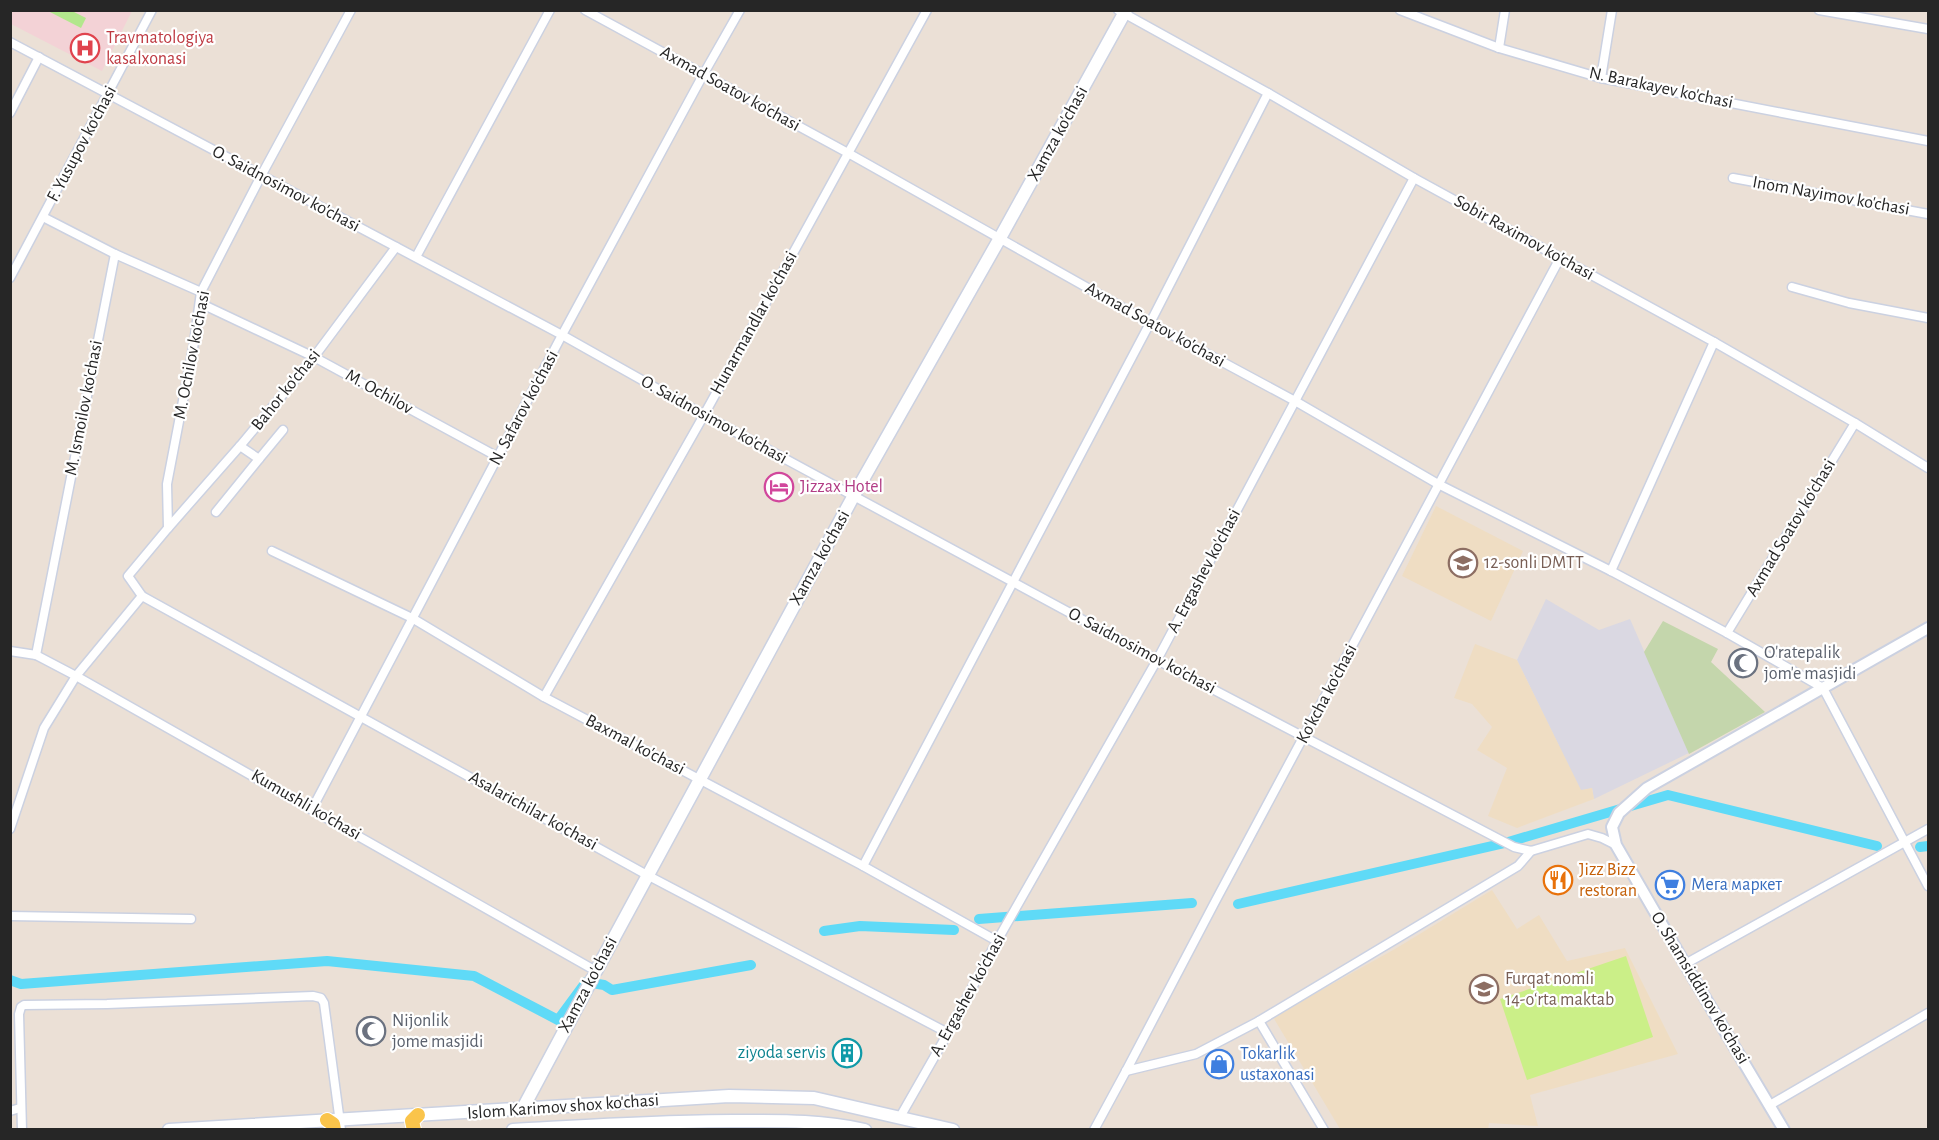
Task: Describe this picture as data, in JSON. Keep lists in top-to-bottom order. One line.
{"streets":{"main road":["Xamza ko'chasi","Islom Karimov shox ko'chasi"],"street":["N. Barakayev ko'chasi","Axmad Soatov ko'chasi","F. Yusupov ko'chasi","O. Saidnosimov ko'chasi","Inom Nayimov ko'chasi","Sobir Raximov ko'chasi","Hunarmandlar ko'chasi","M. Ochilov ko'chasi","Bahor ko'chasi","M. Ochilov","M. Ismoilov ko'chasi","N. Safarov ko'chasi","A. Ergashev ko'chasi","Ko'kcha ko'chasi","Baxmal ko'chasi","Kumushli ko'chasi","Asalarichilar ko'chasi","O. Shamsiddinov ko'chasi"]},"crossings":[["Axmad Soatov ko'chasi","Xamza ko'chasi"],["Axmad Soatov ko'chasi","Sobir Raximov ko'chasi"],["Axmad Soatov ko'chasi","Hunarmandlar ko'chasi"],["Axmad Soatov ko'chasi","N. Safarov ko'chasi"],["Axmad Soatov ko'chasi","A. Ergashev ko'chasi"],["Axmad Soatov ko'chasi","Ko'kcha ko'chasi"],["Xamza ko'chasi","O. Saidnosimov ko'chasi"],["Xamza ko'chasi","Sobir Raximov ko'chasi"],["Xamza ko'chasi","Baxmal ko'chasi"],["Xamza ko'chasi","Kumushli ko'chasi"],["Xamza ko'chasi","Asalarichilar ko'chasi"],["Xamza ko'chasi","Islom Karimov shox ko'chasi"],["F. Yusupov ko'chasi","O. Saidnosimov ko'chasi"],["O. Saidnosimov ko'chasi","Hunarmandlar ko'chasi"],["O. Saidnosimov ko'chasi","M. Ochilov ko'chasi"],["O. Saidnosimov ko'chasi","Bahor ko'chasi"],["O. Saidnosimov ko'chasi","N. Safarov ko'chasi"],["O. Saidnosimov ko'chasi","A. Ergashev ko'chasi"],["O. Saidnosimov ko'chasi","Ko'kcha ko'chasi"],["Sobir Raximov ko'chasi","A. Ergashev ko'chasi"],["Sobir Raximov ko'chasi","Ko'kcha ko'chasi"],["Hunarmandlar ko'chasi","Baxmal ko'chasi"],["M. Ochilov ko'chasi","Bahor ko'chasi"],["M. Ochilov ko'chasi","M. Ochilov"],["M. Ochilov ko'chasi","Asalarichilar ko'chasi"],["Bahor ko'chasi","M. Ochilov"],["Bahor ko'chasi","Asalarichilar ko'chasi"],["M. Ochilov","N. Safarov ko'chasi"],["M. Ismoilov ko'chasi","Kumushli ko'chasi"],["N. Safarov ko'chasi","Baxmal ko'chasi"],["N. Safarov ko'chasi","Kumushli ko'chasi"],["N. Safarov ko'chasi","Asalarichilar ko'chasi"],["A. Ergashev ko'chasi","Baxmal ko'chasi"],["A. Ergashev ko'chasi","Asalarichilar ko'chasi"],["A. Ergashev ko'chasi","Islom Karimov shox ko'chasi"]],"places":{"hospital":["Travmatologiya kasalxonasi"],"hotel":["Jizzax Hotel"],"school or university":["12-sonli DMTT","Furqat nomli 14-oʻrta maktab"],"mosque":["O'ratepalik jom'e masjidi","Nijonlik jome masjidi"],"restaurant":["Jizz Bizz restoran"],"supermarket":["Мега маркет"],"building":["ziyoda servis"],"shop":["Tokarlik ustaxonasi"]}}
